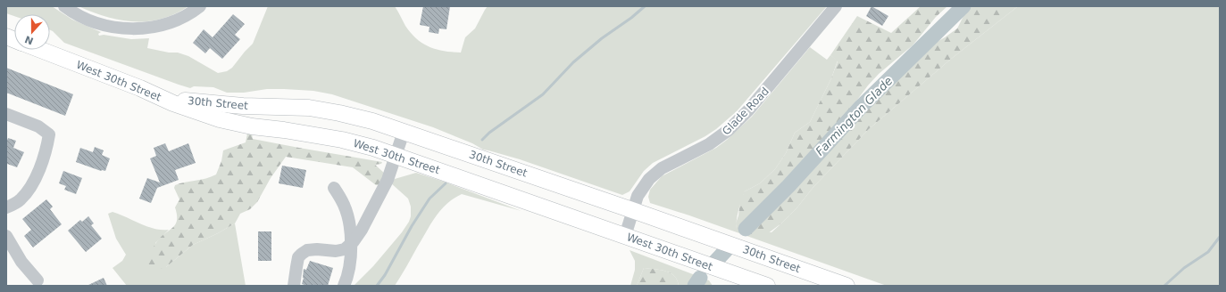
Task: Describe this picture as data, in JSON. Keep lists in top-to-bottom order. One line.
{"streets":{"main road":["West 30th Street","30th Street"],"street":["Glade Road"]},"crossings":[["West 30th Street","30th Street"],["West 30th Street","Glade Road"],["30th Street","Glade Road"]],"water":["Farmington Glade"],"north":"bottom"}
